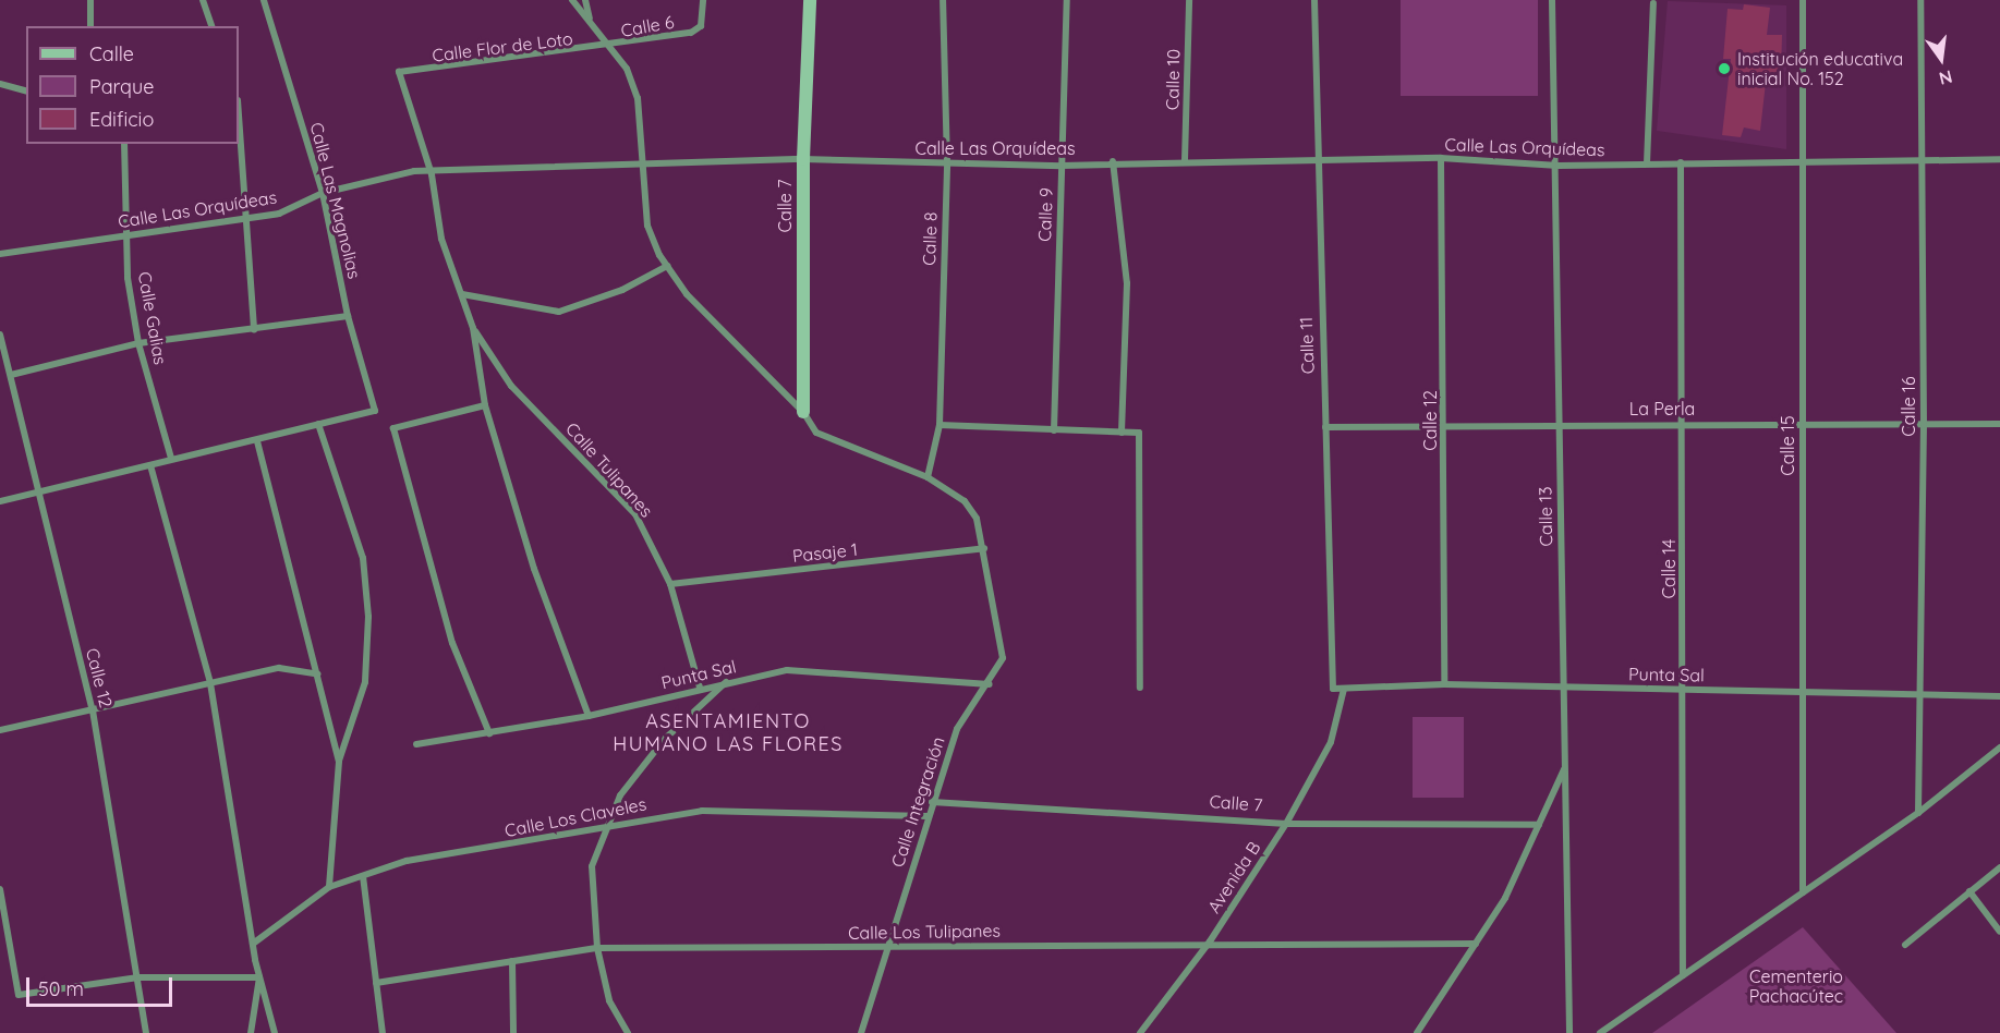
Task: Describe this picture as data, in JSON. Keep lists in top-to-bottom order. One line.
{"streets":{"street":["Calle 6","Calle Flor de Loto","Calle 10","Calle Las Orquídeas","Calle Las Magnolias","Calle 7","Calle 9","Calle 8","Calle Galias","Calle 11","Calle 16","La Perla","Calle 12","Calle 15","Calle Tulipanes","Calle 13","Pasaje 1","Calle 14","Punta Sal","Calle Integración","Calle Los Claveles","Avenida B","Calle Los Tulipanes"]},"crossings":[["Calle 6","Calle Flor de Loto"],["Calle 6","Calle Integración"],["Calle Flor de Loto","Calle Tulipanes"],["Calle Flor de Loto","Calle Integración"],["Calle 10","Calle Las Orquídeas"],["Calle Las Orquídeas","Calle Las Magnolias"],["Calle Las Orquídeas","Calle 7"],["Calle Las Orquídeas","Calle 9"],["Calle Las Orquídeas","Calle 8"],["Calle Las Orquídeas","Calle Galias"],["Calle Las Orquídeas","Calle 11"],["Calle Las Orquídeas","Calle 16"],["Calle Las Orquídeas","Calle 12"],["Calle Las Orquídeas","Calle 15"],["Calle Las Orquídeas","Calle Tulipanes"],["Calle Las Orquídeas","Calle 13"],["Calle Las Orquídeas","Calle 14"],["Calle Las Orquídeas","Calle Integración"],["Calle 7","Calle Integración"],["Calle 7","Avenida B"],["Calle 8","Calle Integración"],["Calle 11","La Perla"],["Calle 11","Punta Sal"],["Calle 16","La Perla"],["Calle 16","Punta Sal"],["La Perla","Calle 12"],["La Perla","Calle 15"],["La Perla","Calle 13"],["La Perla","Calle 14"],["Calle 12","Punta Sal"],["Calle 15","Punta Sal"],["Calle Tulipanes","Pasaje 1"],["Calle Tulipanes","Punta Sal"],["Calle 13","Punta Sal"],["Pasaje 1","Calle Integración"],["Calle 14","Punta Sal"],["Punta Sal","Calle Integración"],["Punta Sal","Avenida B"],["Calle Integración","Calle Los Claveles"],["Calle Integración","Calle Los Tulipanes"],["Avenida B","Calle Los Tulipanes"]],"districts":["ASENTAMIENTO HUMANO LAS FLORES"],"parks":["Cementerio Pachacútec"],"places":["Institución educativa inicial No. 152"],"legend":["Calle","Parque","Edificio"],"scale_bar":"50 m","north":"bottom"}
